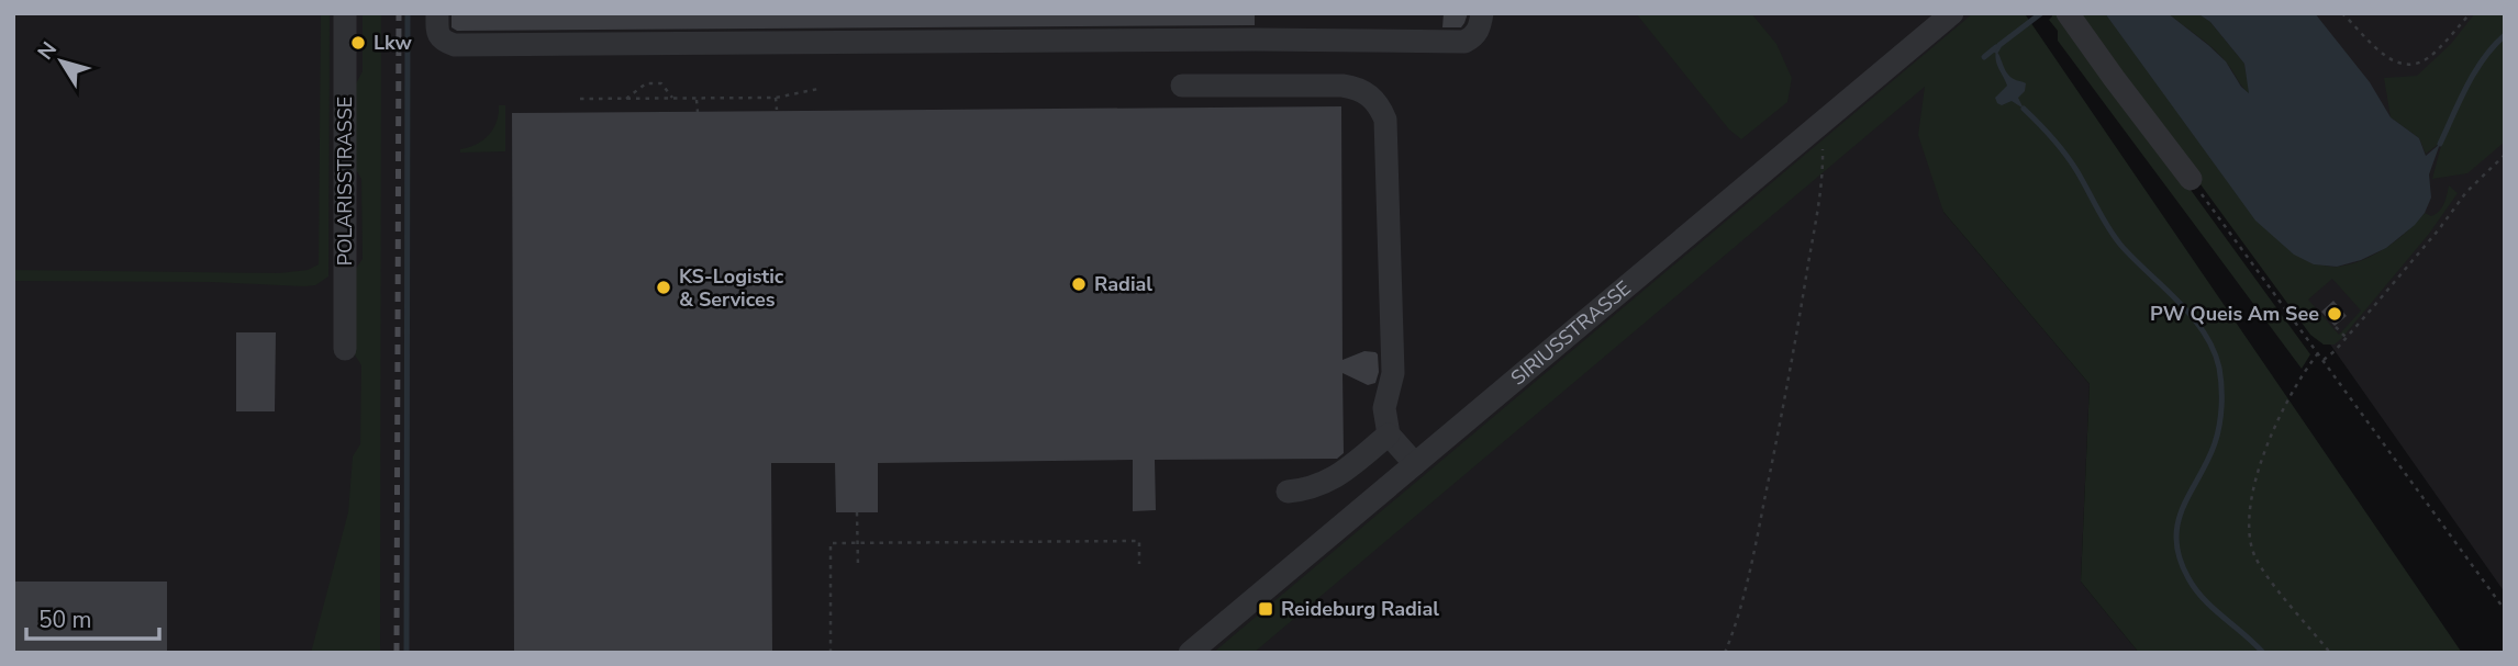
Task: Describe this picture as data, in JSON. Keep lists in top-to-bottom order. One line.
{"streets":{"street":["POLARISSTRASSE","SIRIUSSTRASSE"]},"places":{"other":["Lkw","Radial","KS-Logistic & Services","PW Queis Am See"],"transit":["Reideburg Radial"]},"scale_bar":"50 m","north":"top left"}
